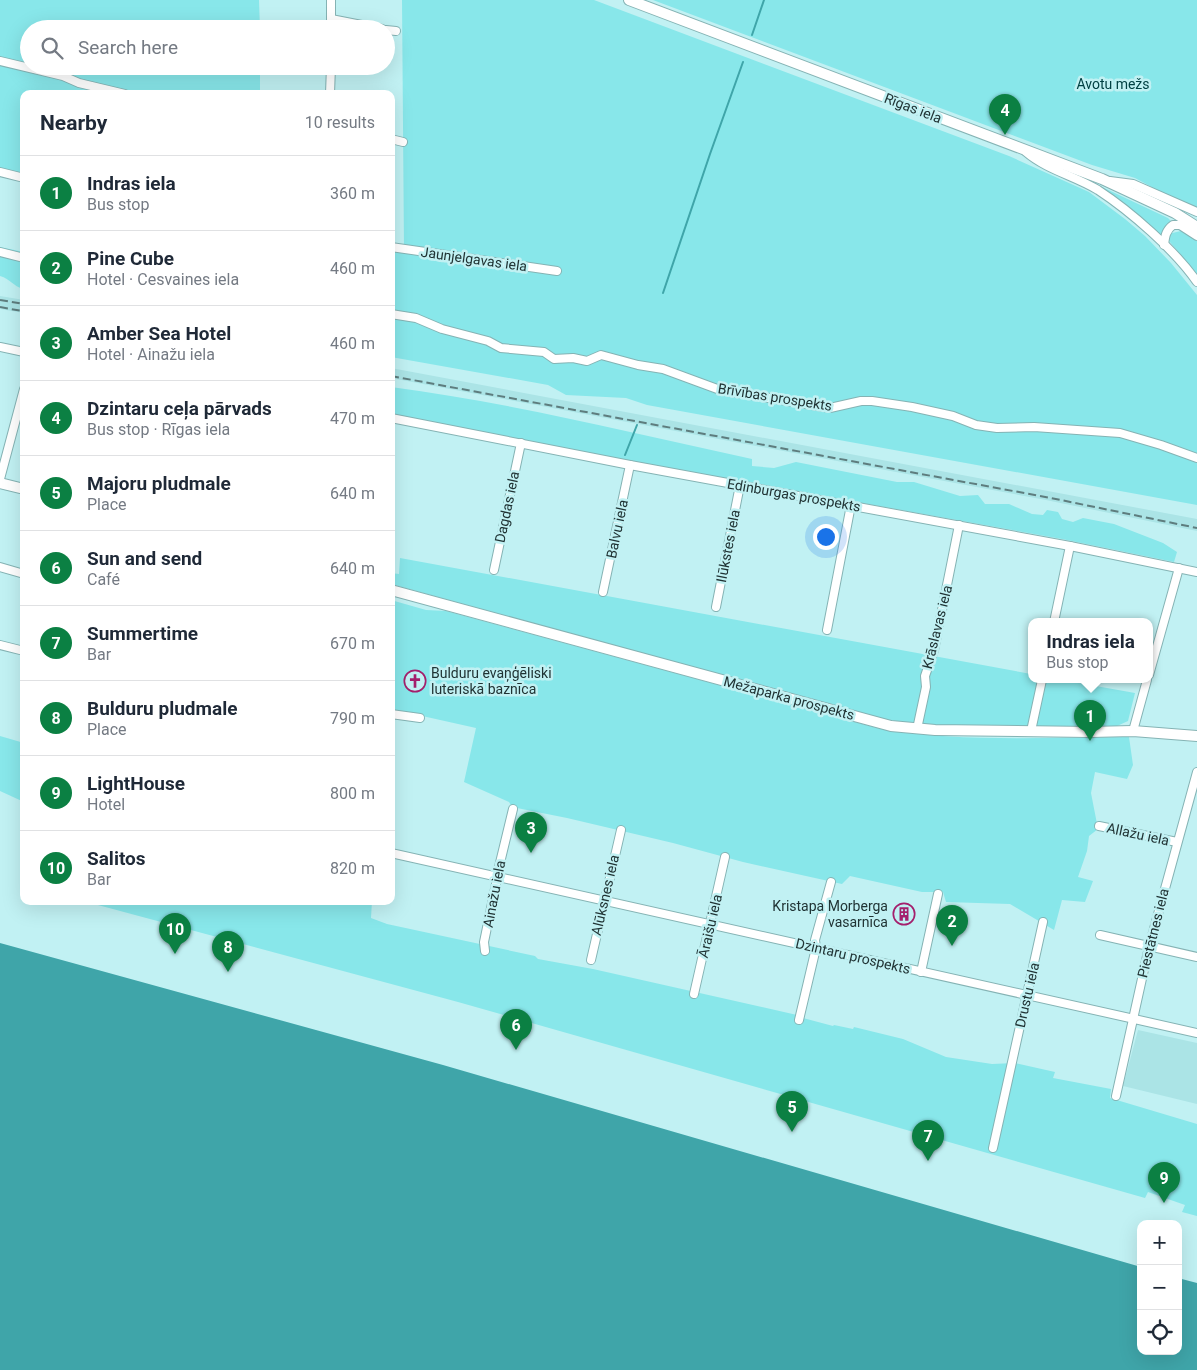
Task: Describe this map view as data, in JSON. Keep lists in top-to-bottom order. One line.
{"streets":{"main road":["Rīgas iela","Mežaparka prospekts"],"street":["Jaunjelgavas iela","Brīvības prospekts","Edinburgas prospekts","Dagdas iela","Balvu iela","Ilūkstes iela","Krāslavas iela","Allažu iela","Ainažu iela","Alūksnes iela","Āraišu iela","Piestātnes iela","Dzintaru prospekts","Drustu iela"]},"crossings":[["Edinburgas prospekts","Dagdas iela"],["Edinburgas prospekts","Balvu iela"],["Edinburgas prospekts","Ilūkstes iela"],["Edinburgas prospekts","Krāslavas iela"],["Krāslavas iela","Mežaparka prospekts"],["Allažu iela","Piestātnes iela"],["Ainažu iela","Dzintaru prospekts"],["Alūksnes iela","Dzintaru prospekts"],["Āraišu iela","Dzintaru prospekts"],["Piestātnes iela","Dzintaru prospekts"],["Dzintaru prospekts","Drustu iela"]],"parks":["Avotu mežs"],"places":{"church":["Bulduru evaņģēliski luteriskā baznīca"],"building":["Kristapa Morberga vasarnīca"]},"page":{"search":"Search here","heading":["Nearby","10 results"],"pins":["4","1","3","2","10","8","6","5","7","9"],"list":[{"mark":"1","name":"Indras iela","note":"Bus stop","value":"360 m"},{"mark":"2","name":"Pine Cube","note":"Hotel · Cesvaines iela","value":"460 m"},{"mark":"3","name":"Amber Sea Hotel","note":"Hotel · Ainažu iela","value":"460 m"},{"mark":"4","name":"Dzintaru ceļa pārvads","note":"Bus stop · Rīgas iela","value":"470 m"},{"mark":"5","name":"Majoru pludmale","note":"Place","value":"640 m"},{"mark":"6","name":"Sun and send","note":"Café","value":"640 m"},{"mark":"7","name":"Summertime","note":"Bar","value":"670 m"},{"mark":"8","name":"Bulduru pludmale","note":"Place","value":"790 m"},{"mark":"9","name":"LightHouse","note":"Hotel","value":"800 m"},{"mark":"10","name":"Salitos","note":"Bar","value":"820 m"}],"popup":["Indras iela","Bus stop"],"map_buttons":["+","−"]}}
